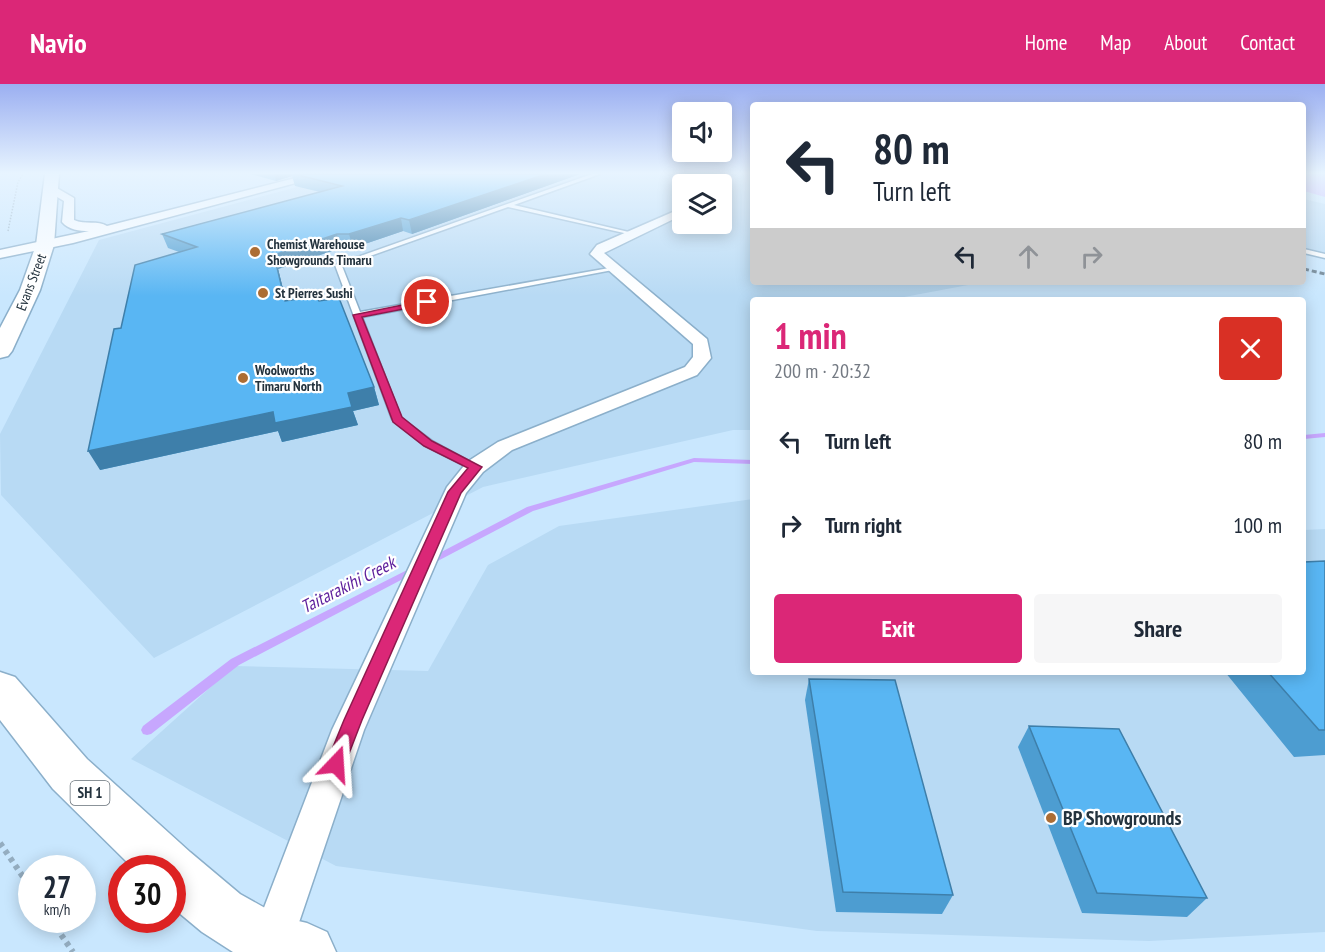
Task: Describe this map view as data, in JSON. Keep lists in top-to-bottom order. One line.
{"streets":{"highway":["Evans Street","SH 1"]},"water":["Taitarakihi Creek"],"places":["Chemist Warehouse Showgrounds Timaru","St Pierres Sushi","Woolworths Timaru North","BP Showgrounds"],"page":{"header":"Navio","nav":["Home","Map","About","Contact"],"turn":["80 m","Turn left"],"heading":["1 min","200 m · 20:32"],"list":[{"name":"Turn left","value":"80 m"},{"name":"Turn right","value":"100 m"}],"buttons":["Exit","Share"],"speed":"27 km/h","limit":"30"}}
